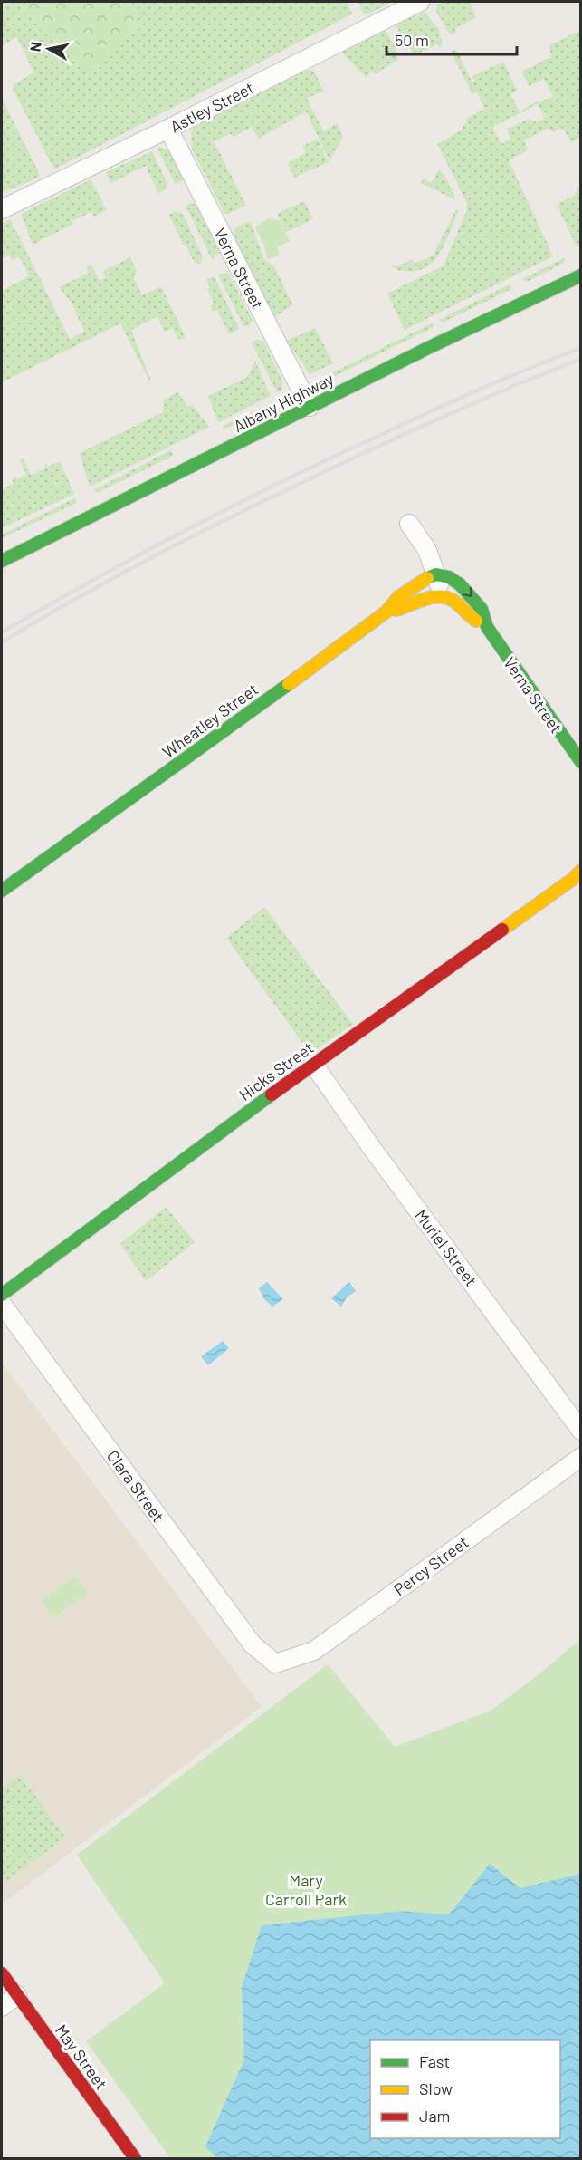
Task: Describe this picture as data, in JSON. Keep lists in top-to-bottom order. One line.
{"streets":{"main road":["Verna Street","Albany Highway","Wheatley Street","Hicks Street","May Street"],"street":["Astley Street","Muriel Street","Clara Street","Percy Street"]},"crossings":[["Astley Street","Verna Street"],["Verna Street","Albany Highway"],["Verna Street","Wheatley Street"],["Hicks Street","Muriel Street"],["Clara Street","Percy Street"]],"parks":["Mary Carroll Park"],"legend":["Fast","Slow","Jam"],"scale_bar":"50 m","north":"left"}
